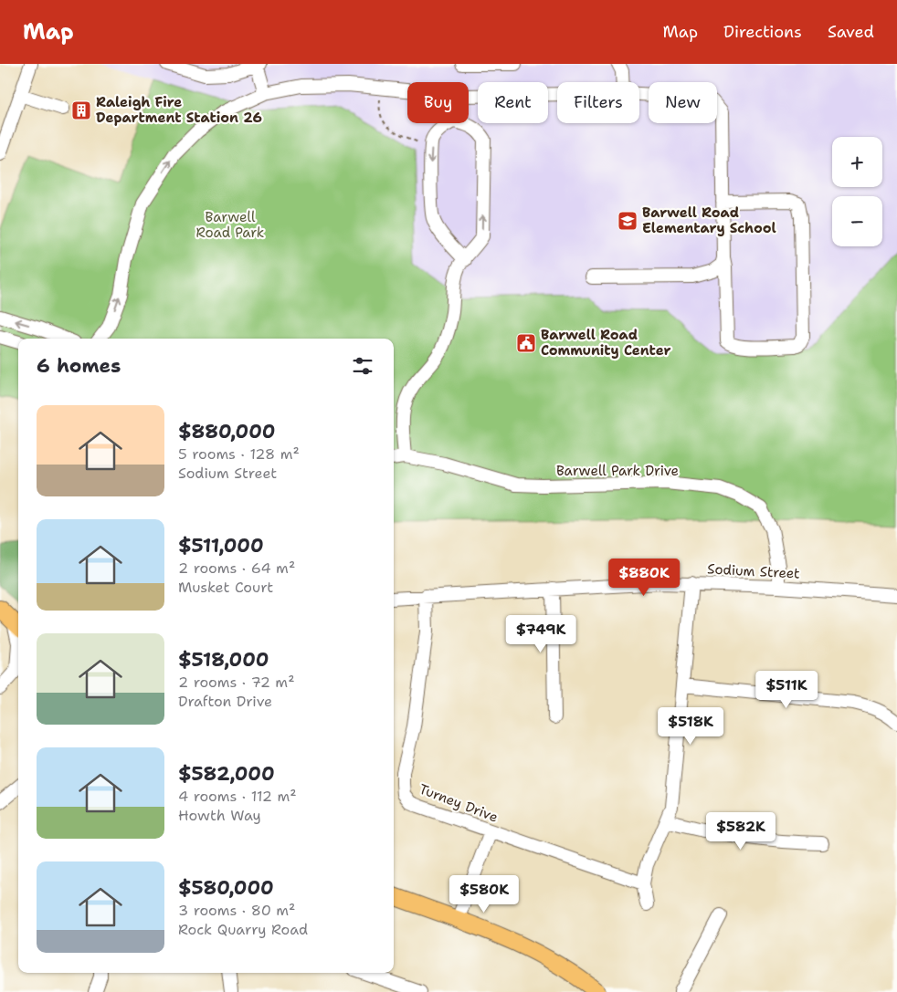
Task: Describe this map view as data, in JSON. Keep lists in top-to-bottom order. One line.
{"streets":{"street":["Barwell Park Drive","Sodium Street","Turney Drive"]},"crossings":[["Barwell Park Drive","Sodium Street"],["Sodium Street","Turney Drive"]],"parks":["Barwell Road Park"],"places":{"building":["Raleigh Fire Department Station 26"],"school or university":["Barwell Road Elementary School"],"public building":["Barwell Road Community Center"]},"page":{"header":"Map","nav":["Map","Directions","Saved"],"chip":["Buy","Rent","Filters","New"],"map_buttons":["+","−"],"heading":"6 homes","list":[{"name":"$880,000","note":"5 rooms · 128 m² · Sodium Street"},{"name":"$511,000","note":"2 rooms · 64 m² · Musket Court"},{"name":"$518,000","note":"2 rooms · 72 m² · Drafton Drive"},{"name":"$582,000","note":"4 rooms · 112 m² · Howth Way"},{"name":"$580,000","note":"3 rooms · 80 m² · Rock Quarry Road"}],"price":["$880K","$749K","$511K","$518K","$582K","$580K"]}}
